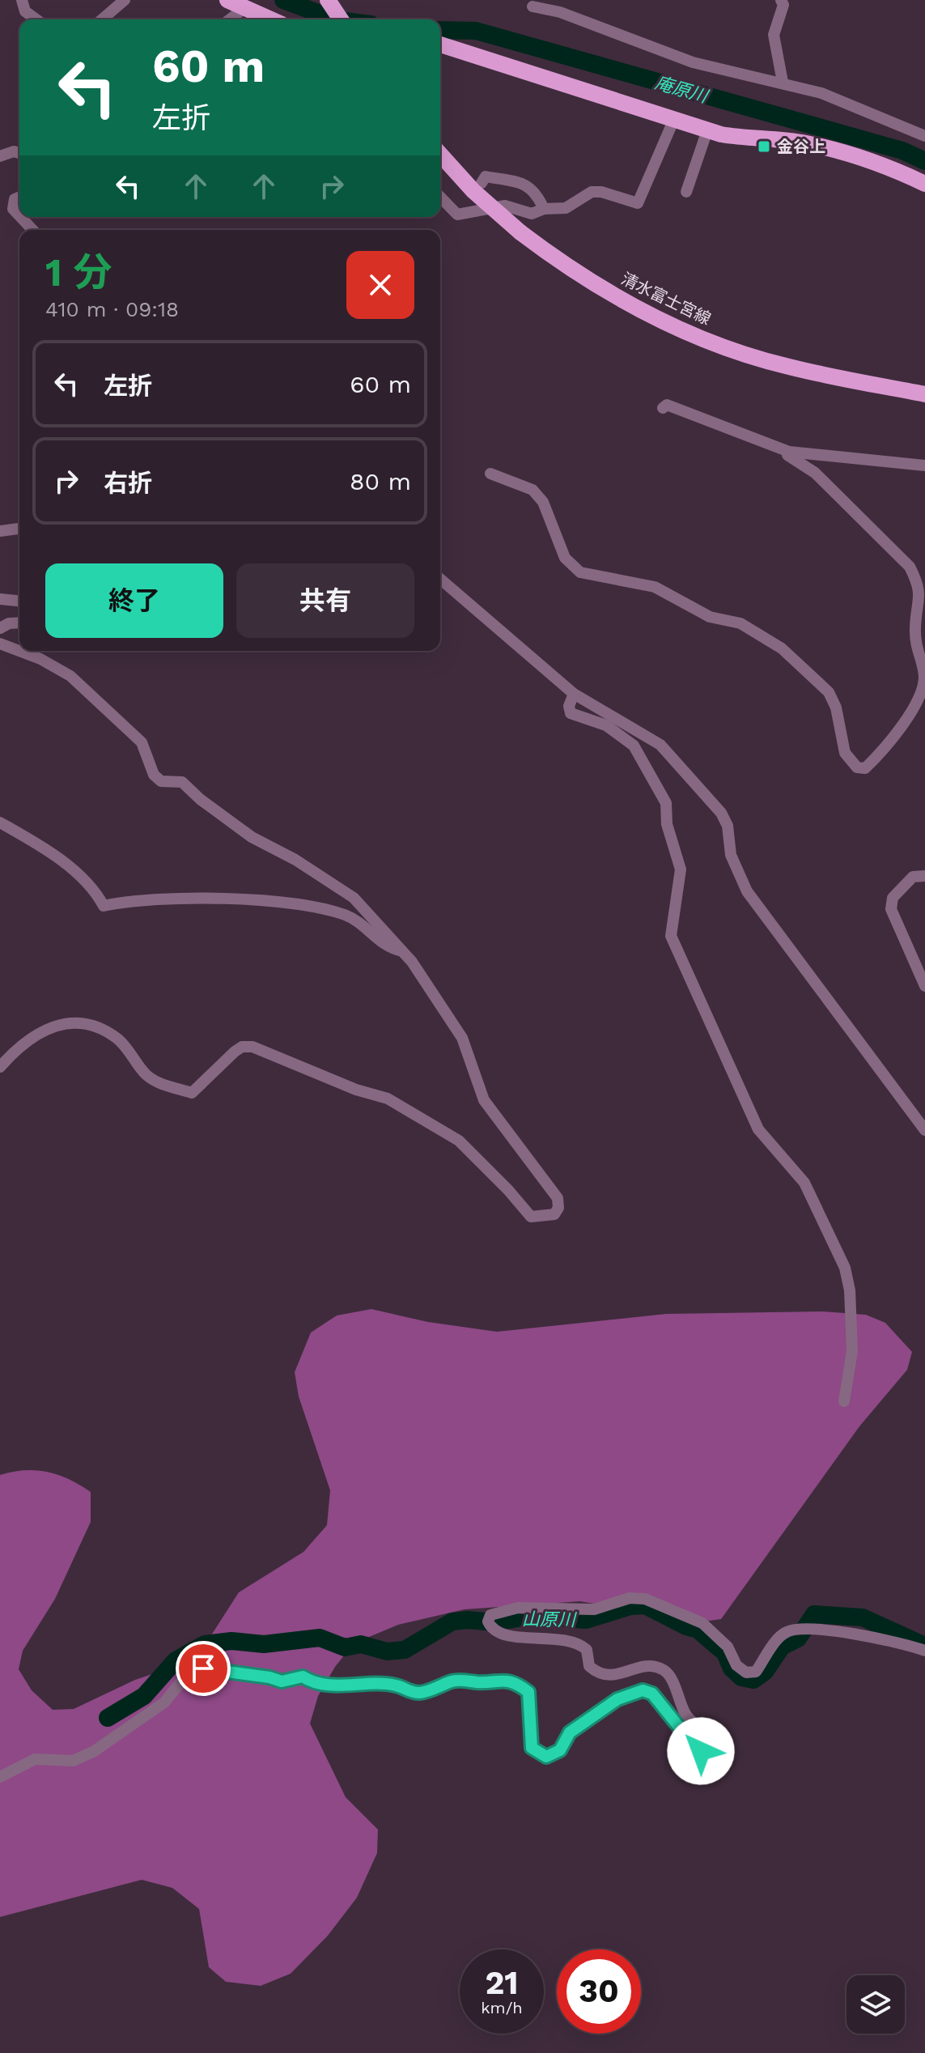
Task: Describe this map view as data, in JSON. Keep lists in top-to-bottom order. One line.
{"streets":{"main road":["清水富士宮線"]},"water":["庵原川","山原川"],"places":{"transit":["金谷上"]},"page":{"turn":["60 m","左折"],"heading":["1 分","410 m · 09:18"],"list":[{"name":"左折","value":"60 m"},{"name":"右折","value":"80 m"}],"buttons":["終了","共有"],"speed":"21 km/h","limit":"30"}}
